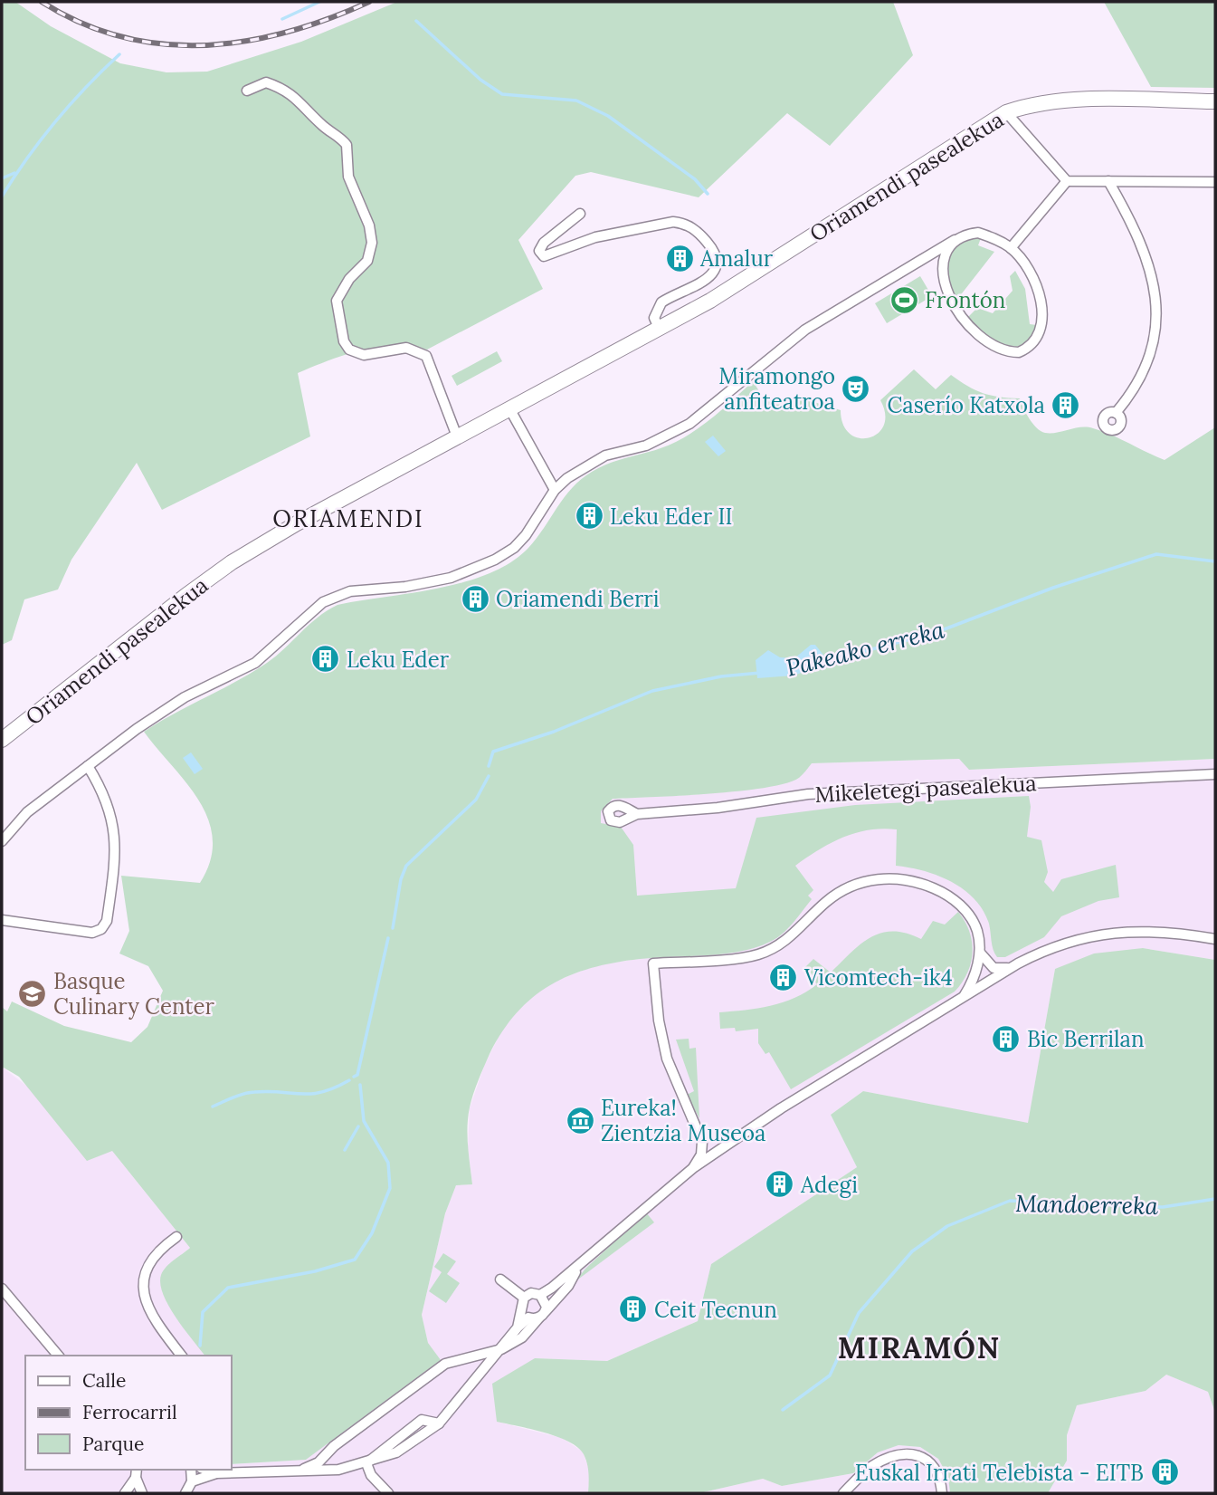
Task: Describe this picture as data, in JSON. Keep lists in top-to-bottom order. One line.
{"streets":{"street":["Oriamendi pasealekua","Mikeletegi pasealekua"]},"districts":["ORIAMENDI","MIRAMÓN"],"water":["Pakeako erreka","Mandoerreka"],"places":{"building":["Amalur","Caserío Katxola","Leku Eder II","Oriamendi Berri","Leku Eder","Vicomtech-ik4","Bic Berrilan","Adegi","Ceit Tecnun","Euskal Irrati Telebista - EITB"],"sports":["Frontón"],"theatre":["Miramongo anfiteatroa"],"school or university":["Basque Culinary Center"],"museum":["Eureka! Zientzia Museoa"]},"legend":["Calle","Ferrocarril","Parque"]}
